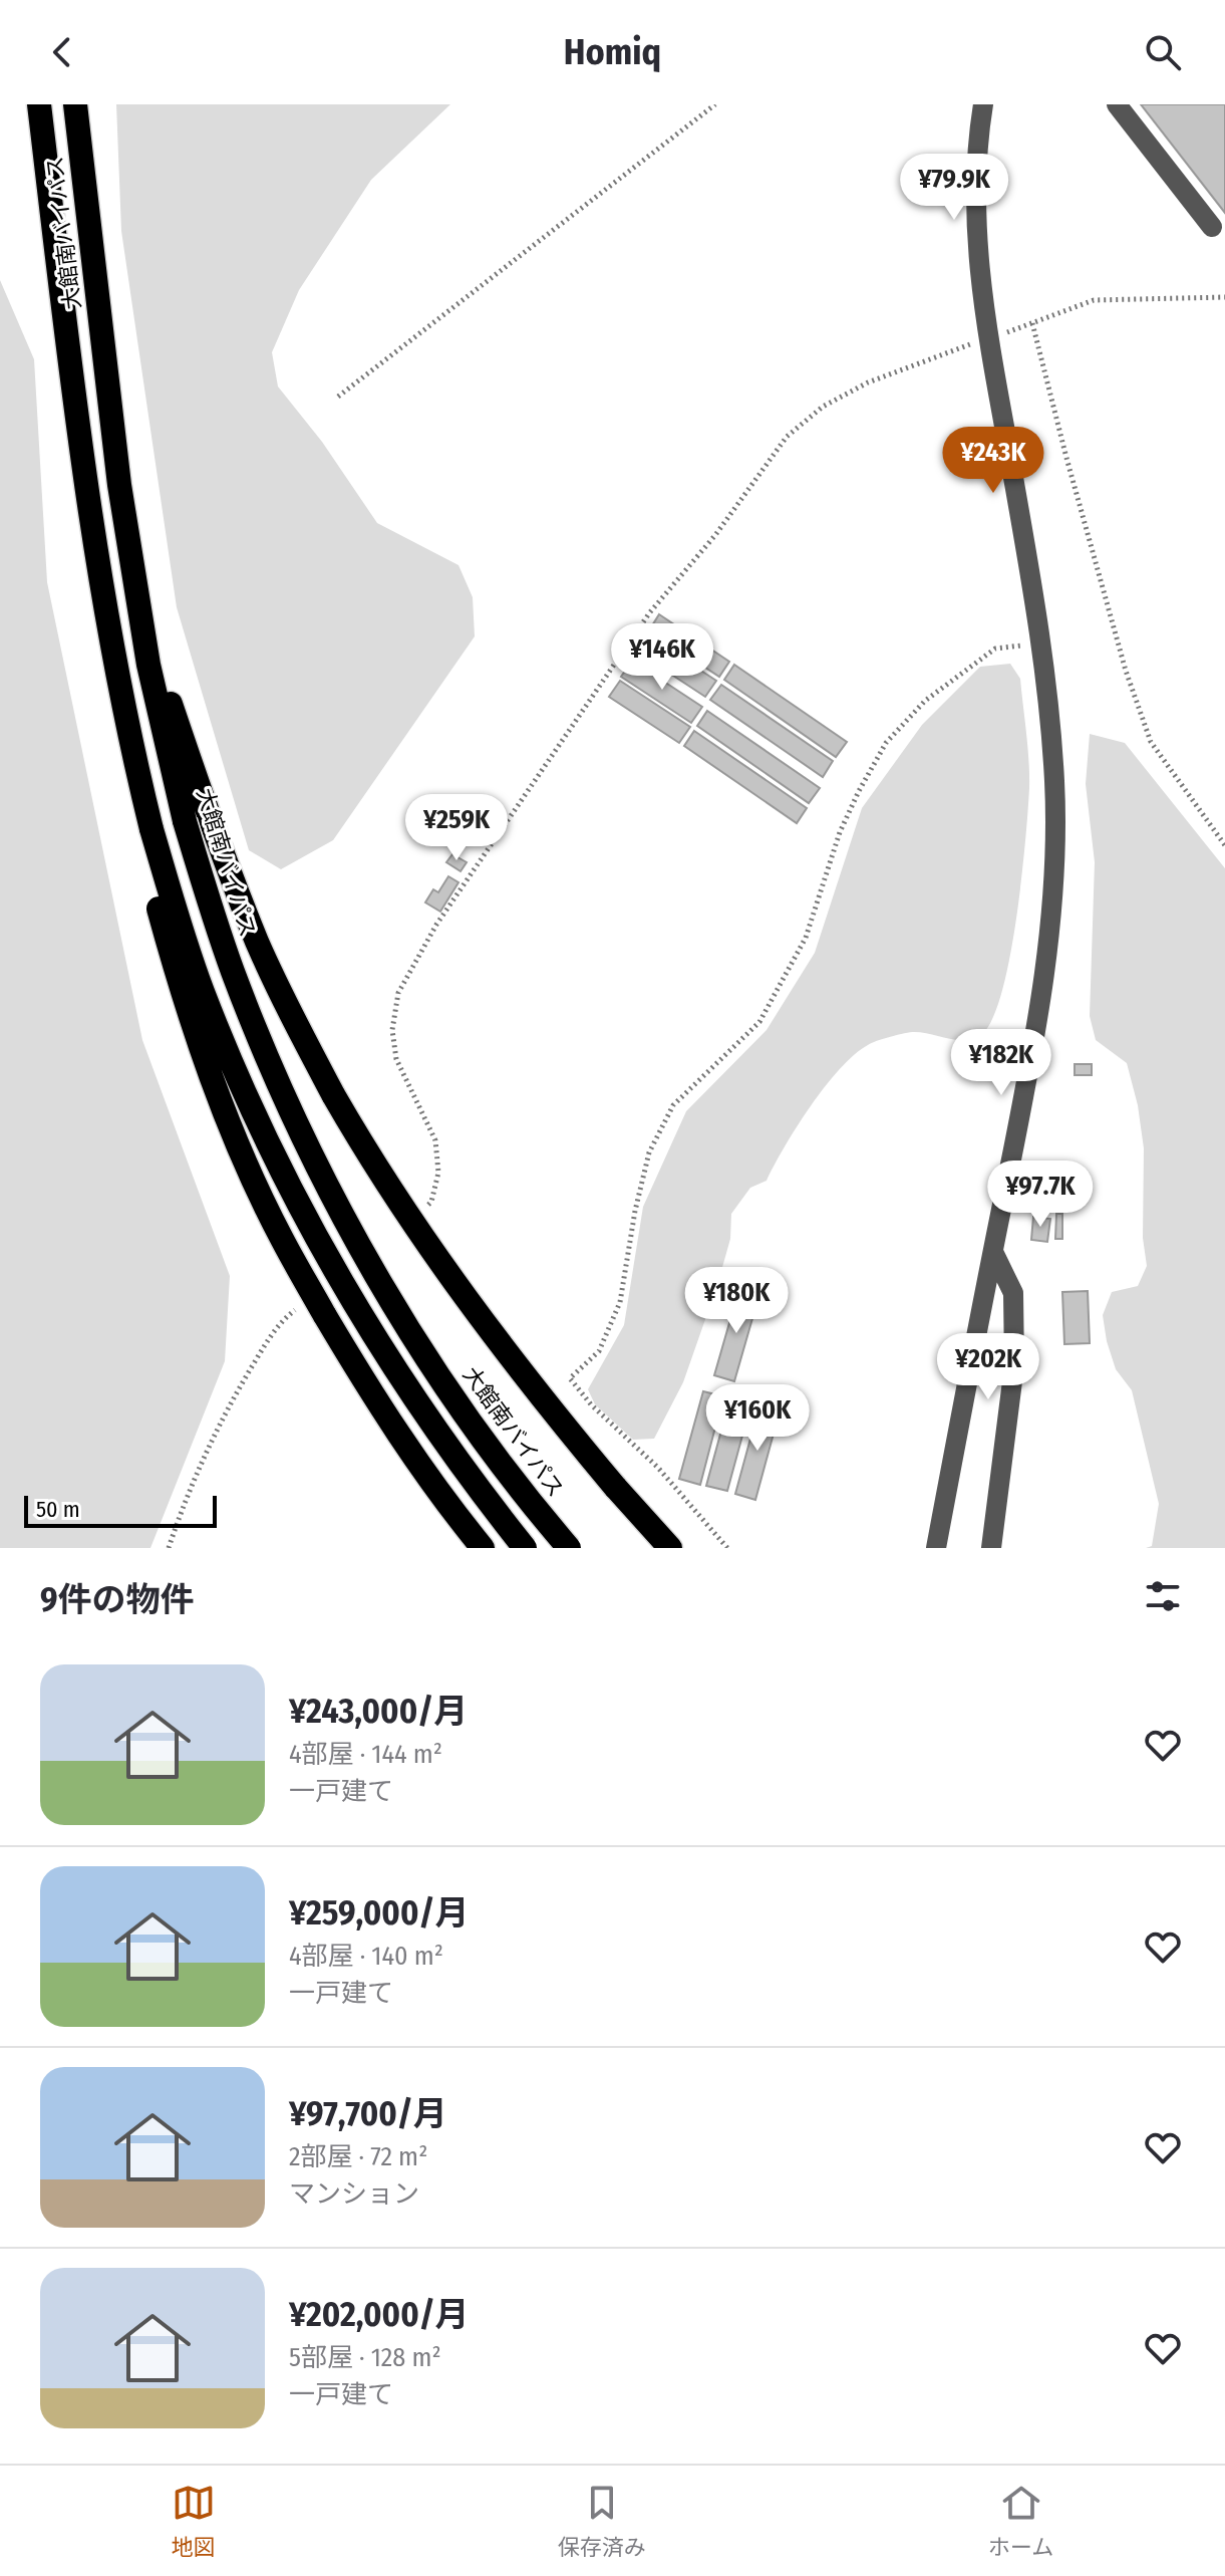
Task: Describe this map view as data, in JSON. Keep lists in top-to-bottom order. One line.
{"streets":{"highway":["大館南バイパス"]},"scale_bar":"50 m","page":{"header":"Homiq","price":["¥79.9K","¥243K","¥146K","¥259K","¥182K","¥97.7K","¥180K","¥202K","¥160K"],"scale":"50 m","heading":"9件の物件","list":[{"name":"¥243,000/月","note":"4部屋 · 144 m² · 一戸建て"},{"name":"¥259,000/月","note":"4部屋 · 140 m² · 一戸建て"},{"name":"¥97,700/月","note":"2部屋 · 72 m² · マンション"},{"name":"¥202,000/月","note":"5部屋 · 128 m² · 一戸建て"}],"tabs":["地図","保存済み","ホーム"]}}
